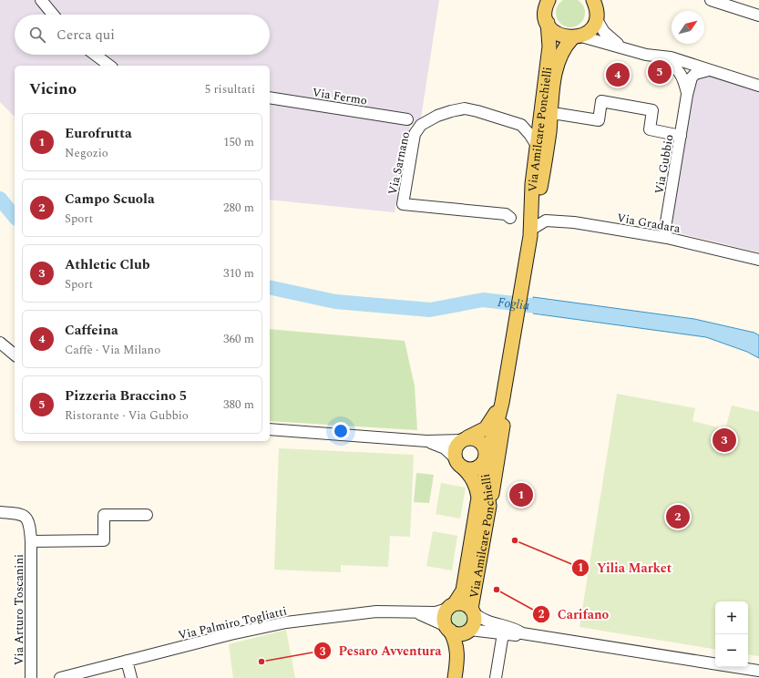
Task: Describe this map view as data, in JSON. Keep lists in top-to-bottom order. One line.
{"streets":{"main road":["Via Amilcare Ponchielli"],"street":["Via Fermo","Via Sarnano","Via Gubbio","Via Gradara","Via Arturo Toscanini","Via Palmiro Togliatti"]},"crossings":[["Via Amilcare Ponchielli","Via Gradara"],["Via Amilcare Ponchielli","Via Palmiro Togliatti"],["Via Gubbio","Via Gradara"]],"water":["Foglia"],"places":["Yilia Market","Carifano","Pesaro Avventura"],"north":"top right","page":{"search":"Cerca qui","pins":["5","4","3","1","2"],"heading":["Vicino","5 risultati"],"list":[{"mark":"1","name":"Eurofrutta","note":"Negozio","value":"150 m"},{"mark":"2","name":"Campo Scuola","note":"Sport","value":"280 m"},{"mark":"3","name":"Athletic Club","note":"Sport","value":"310 m"},{"mark":"4","name":"Caffeina","note":"Caffè · Via Milano","value":"360 m"},{"mark":"5","name":"Pizzeria Braccino 5","note":"Ristorante · Via Gubbio","value":"380 m"}],"map_buttons":["+","−"]}}
